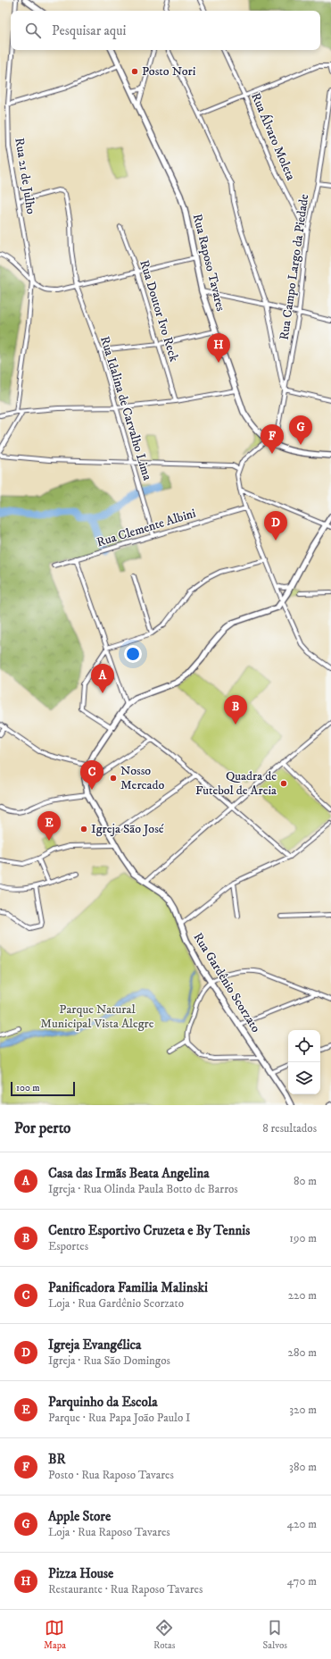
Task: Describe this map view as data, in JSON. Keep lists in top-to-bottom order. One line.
{"streets":{"street":["Rua Álvaro Moleta","Rua 21 de Julho","Rua Raposo Tavares","Rua Campo Largo da Piedade","Rua Doutor Ivo Reck","Rua Idalina de Carvalho Lima","Rua Clemente Albini","Rua Gardênio Scorzato"]},"crossings":[["Rua Álvaro Moleta","Rua Campo Largo da Piedade"],["Rua 21 de Julho","Rua Idalina de Carvalho Lima"],["Rua Raposo Tavares","Rua Campo Largo da Piedade"],["Rua Idalina de Carvalho Lima","Rua Clemente Albini"]],"parks":["Parque Natural Municipal Vista Alegre"],"places":["Posto Nori","Nosso Mercado","Quadra de Futebol de Areia","Igreja São José"],"scale_bar":"100 m","page":{"search":"Pesquisar aqui","pins":["H","G","F","D","A","B","C","E"],"scale":"100 m","heading":["Por perto","8 resultados"],"list":[{"mark":"A","name":"Casa das Irmãs Beata Angelina","note":"Igreja · Rua Olinda Paula Botto de Barros","value":"80 m"},{"mark":"B","name":"Centro Esportivo Cruzeta e By Tennis","note":"Esportes","value":"190 m"},{"mark":"C","name":"Panificadora Familia Malinski","note":"Loja · Rua Gardênio Scorzato","value":"220 m"},{"mark":"D","name":"Igreja Evangélica","note":"Igreja · Rua São Domingos","value":"280 m"},{"mark":"E","name":"Parquinho da Escola","note":"Parque · Rua Papa João Paulo I","value":"320 m"},{"mark":"F","name":"BR","note":"Posto · Rua Raposo Tavares","value":"380 m"},{"mark":"G","name":"Apple Store","note":"Loja · Rua Raposo Tavares","value":"420 m"},{"mark":"H","name":"Pizza House","note":"Restaurante · Rua Raposo Tavares","value":"470 m"}],"nav":["Mapa","Rotas","Salvos"]}}
